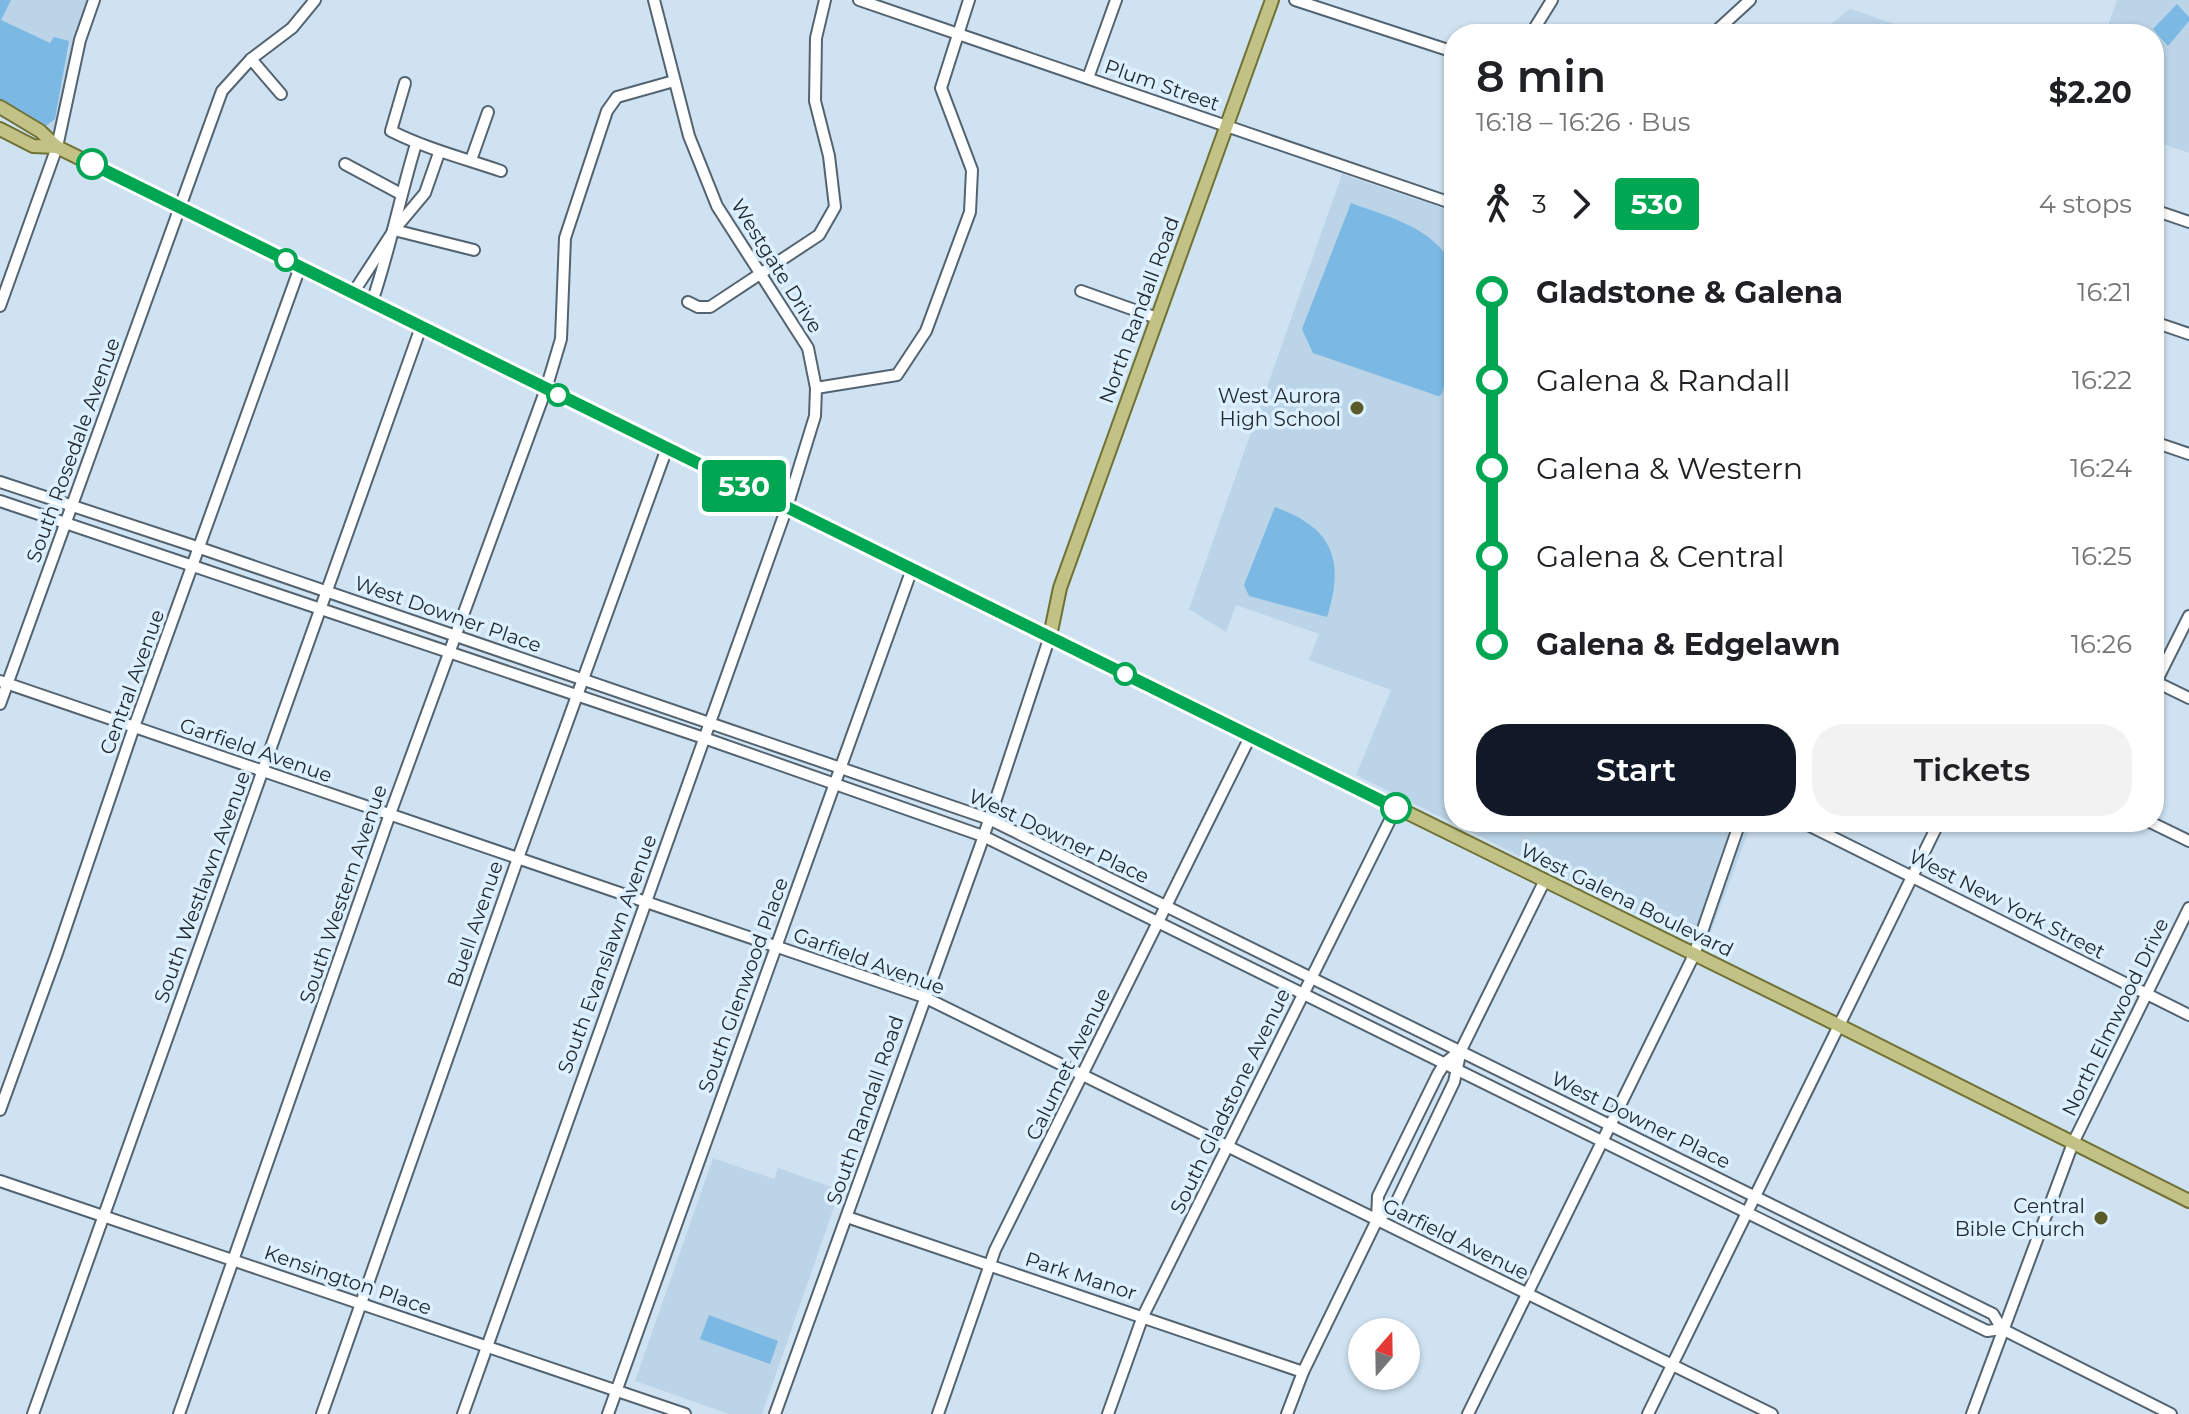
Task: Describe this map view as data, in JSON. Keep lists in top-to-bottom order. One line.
{"streets":{"main road":["North Randall Road","West Galena Boulevard"],"street":["Plum Street","Westgate Drive","South Rosedale Avenue","West Downer Place","Central Avenue","Garfield Avenue","South Westlawn Avenue","South Western Avenue","West New York Street","Buell Avenue","South Evanslawn Avenue","South Glenwood Place","North Elmwood Drive","Calumet Avenue","South Gladstone Avenue","South Randall Road","Park Manor","Kensington Place"]},"crossings":[["Plum Street","North Randall Road"],["Westgate Drive","South Western Avenue"],["Westgate Drive","West Galena Boulevard"],["Westgate Drive","South Evanslawn Avenue"],["North Randall Road","West Galena Boulevard"],["North Randall Road","South Randall Road"],["South Rosedale Avenue","West Downer Place"],["South Rosedale Avenue","Garfield Avenue"],["South Rosedale Avenue","West Galena Boulevard"],["West Downer Place","Central Avenue"],["West Downer Place","South Westlawn Avenue"],["West Downer Place","South Western Avenue"],["West Downer Place","Buell Avenue"],["West Downer Place","South Evanslawn Avenue"],["West Downer Place","South Glenwood Place"],["West Downer Place","North Elmwood Drive"],["West Downer Place","Calumet Avenue"],["West Downer Place","South Gladstone Avenue"],["West Downer Place","South Randall Road"],["Central Avenue","Garfield Avenue"],["Central Avenue","West Galena Boulevard"],["Garfield Avenue","South Westlawn Avenue"],["Garfield Avenue","South Western Avenue"],["Garfield Avenue","Buell Avenue"],["Garfield Avenue","South Evanslawn Avenue"],["Garfield Avenue","South Glenwood Place"],["Garfield Avenue","Calumet Avenue"],["Garfield Avenue","South Gladstone Avenue"],["Garfield Avenue","South Randall Road"],["South Westlawn Avenue","West Galena Boulevard"],["South Westlawn Avenue","Kensington Place"],["South Western Avenue","West Galena Boulevard"],["South Western Avenue","Kensington Place"],["West Galena Boulevard","Buell Avenue"],["West Galena Boulevard","South Evanslawn Avenue"],["West Galena Boulevard","South Glenwood Place"],["West Galena Boulevard","North Elmwood Drive"],["West Galena Boulevard","Calumet Avenue"],["West Galena Boulevard","South Gladstone Avenue"],["West Galena Boulevard","South Randall Road"],["West New York Street","North Elmwood Drive"],["Buell Avenue","Kensington Place"],["South Evanslawn Avenue","Kensington Place"],["South Glenwood Place","Kensington Place"],["Calumet Avenue","Park Manor"],["South Gladstone Avenue","Park Manor"],["South Randall Road","Park Manor"]],"places":["West Aurora High School","Central Bible Church"],"lines":["bus line 530"],"north":"top","page":{"on_map":"530","heading":["8 min","16:18 – 16:26 · Bus","$2.20"],"legs":["3","530","4 stops"],"list":[{"name":"Gladstone & Galena","value":"16:21"},{"name":"Galena & Randall","value":"16:22"},{"name":"Galena & Western","value":"16:24"},{"name":"Galena & Central","value":"16:25"},{"name":"Galena & Edgelawn","value":"16:26"}],"buttons":["Start","Tickets"]}}
